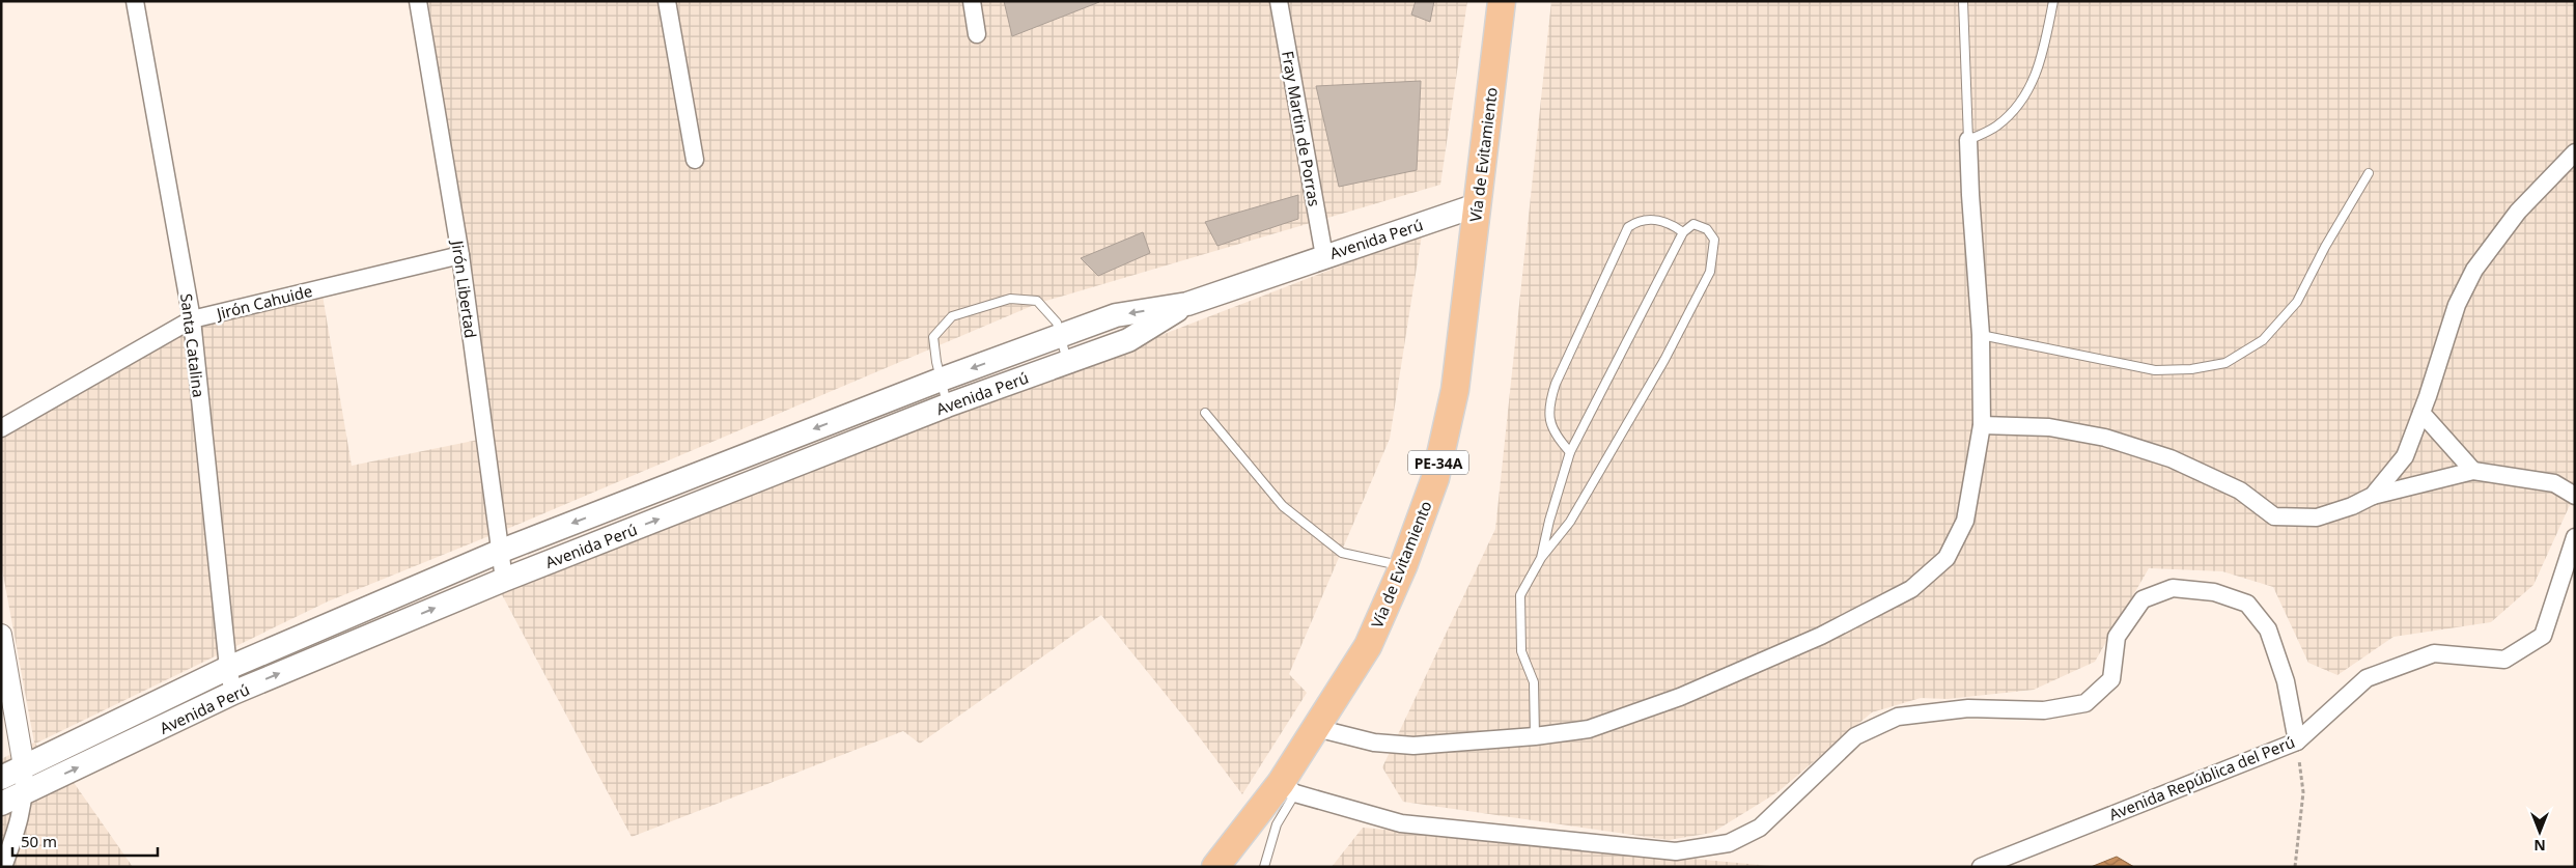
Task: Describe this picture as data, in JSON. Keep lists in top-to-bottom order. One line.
{"streets":{"highway":["Vía de Evitamiento","PE-34A"],"main road":["Avenida Perú"],"street":["Fray Martin de Porras","Jirón Libertad","Jirón Cahuide","Santa Catalina","Avenida República del Perú"]},"crossings":[["Fray Martin de Porras","Avenida Perú"],["Vía de Evitamiento","Avenida Perú"],["Avenida Perú","Jirón Libertad"],["Avenida Perú","Santa Catalina"],["Jirón Libertad","Jirón Cahuide"],["Jirón Cahuide","Santa Catalina"]],"scale_bar":"50 m","north":"bottom"}
